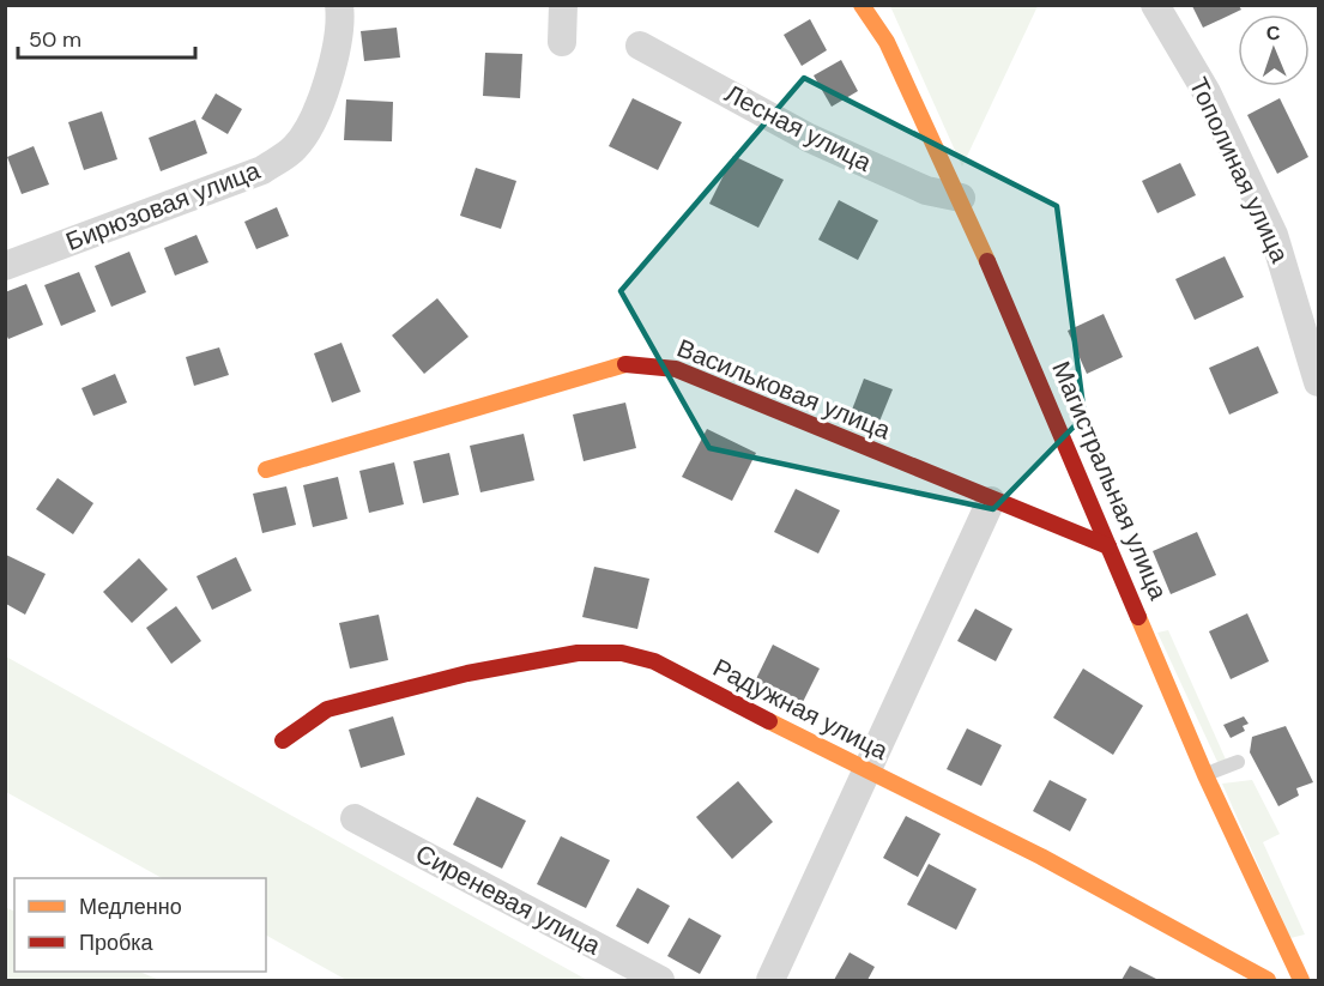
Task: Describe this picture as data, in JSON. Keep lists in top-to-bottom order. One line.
{"streets":{"street":["Лесная улица","Тополиная улица","Бирюзовая улица","Васильковая улица","Магистральная улица","Радужная улица","Сиреневая улица"]},"crossings":[["Лесная улица","Магистральная улица"],["Васильковая улица","Магистральная улица"]],"legend":["Медленно","Пробка"],"scale_bar":"50 m","north":"top"}
